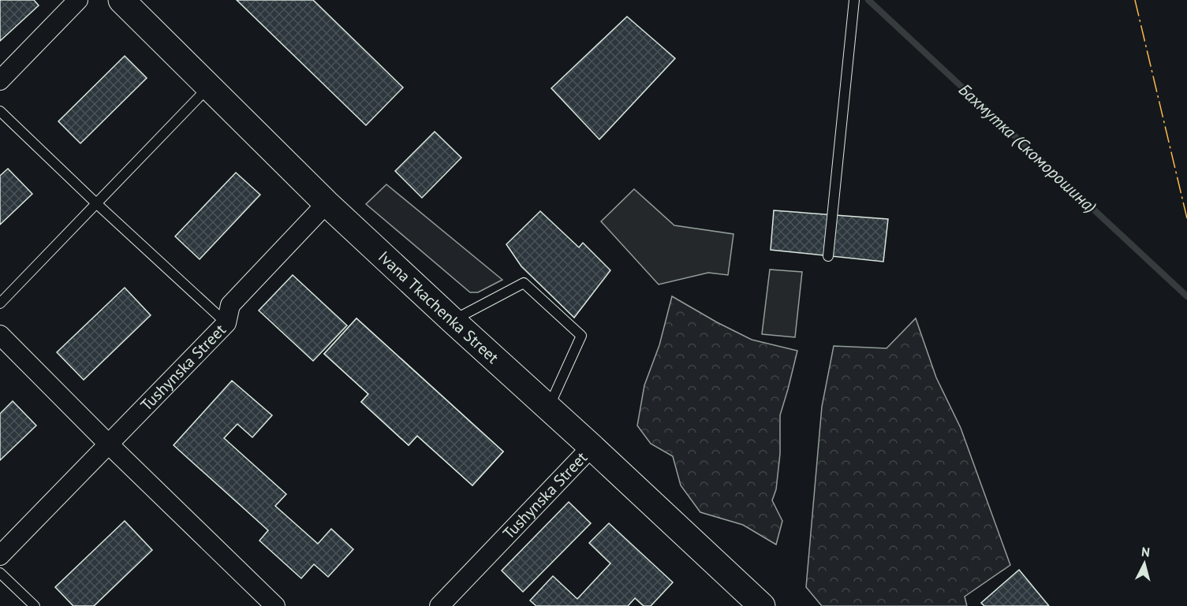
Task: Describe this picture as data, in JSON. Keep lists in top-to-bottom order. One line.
{"streets":{"main road":["Ivana Tkachenka Street"],"street":["Tushynska Street"]},"crossings":[["Ivana Tkachenka Street","Tushynska Street"]],"water":["Бахмутка (Скоморошина)"],"north":"top"}
